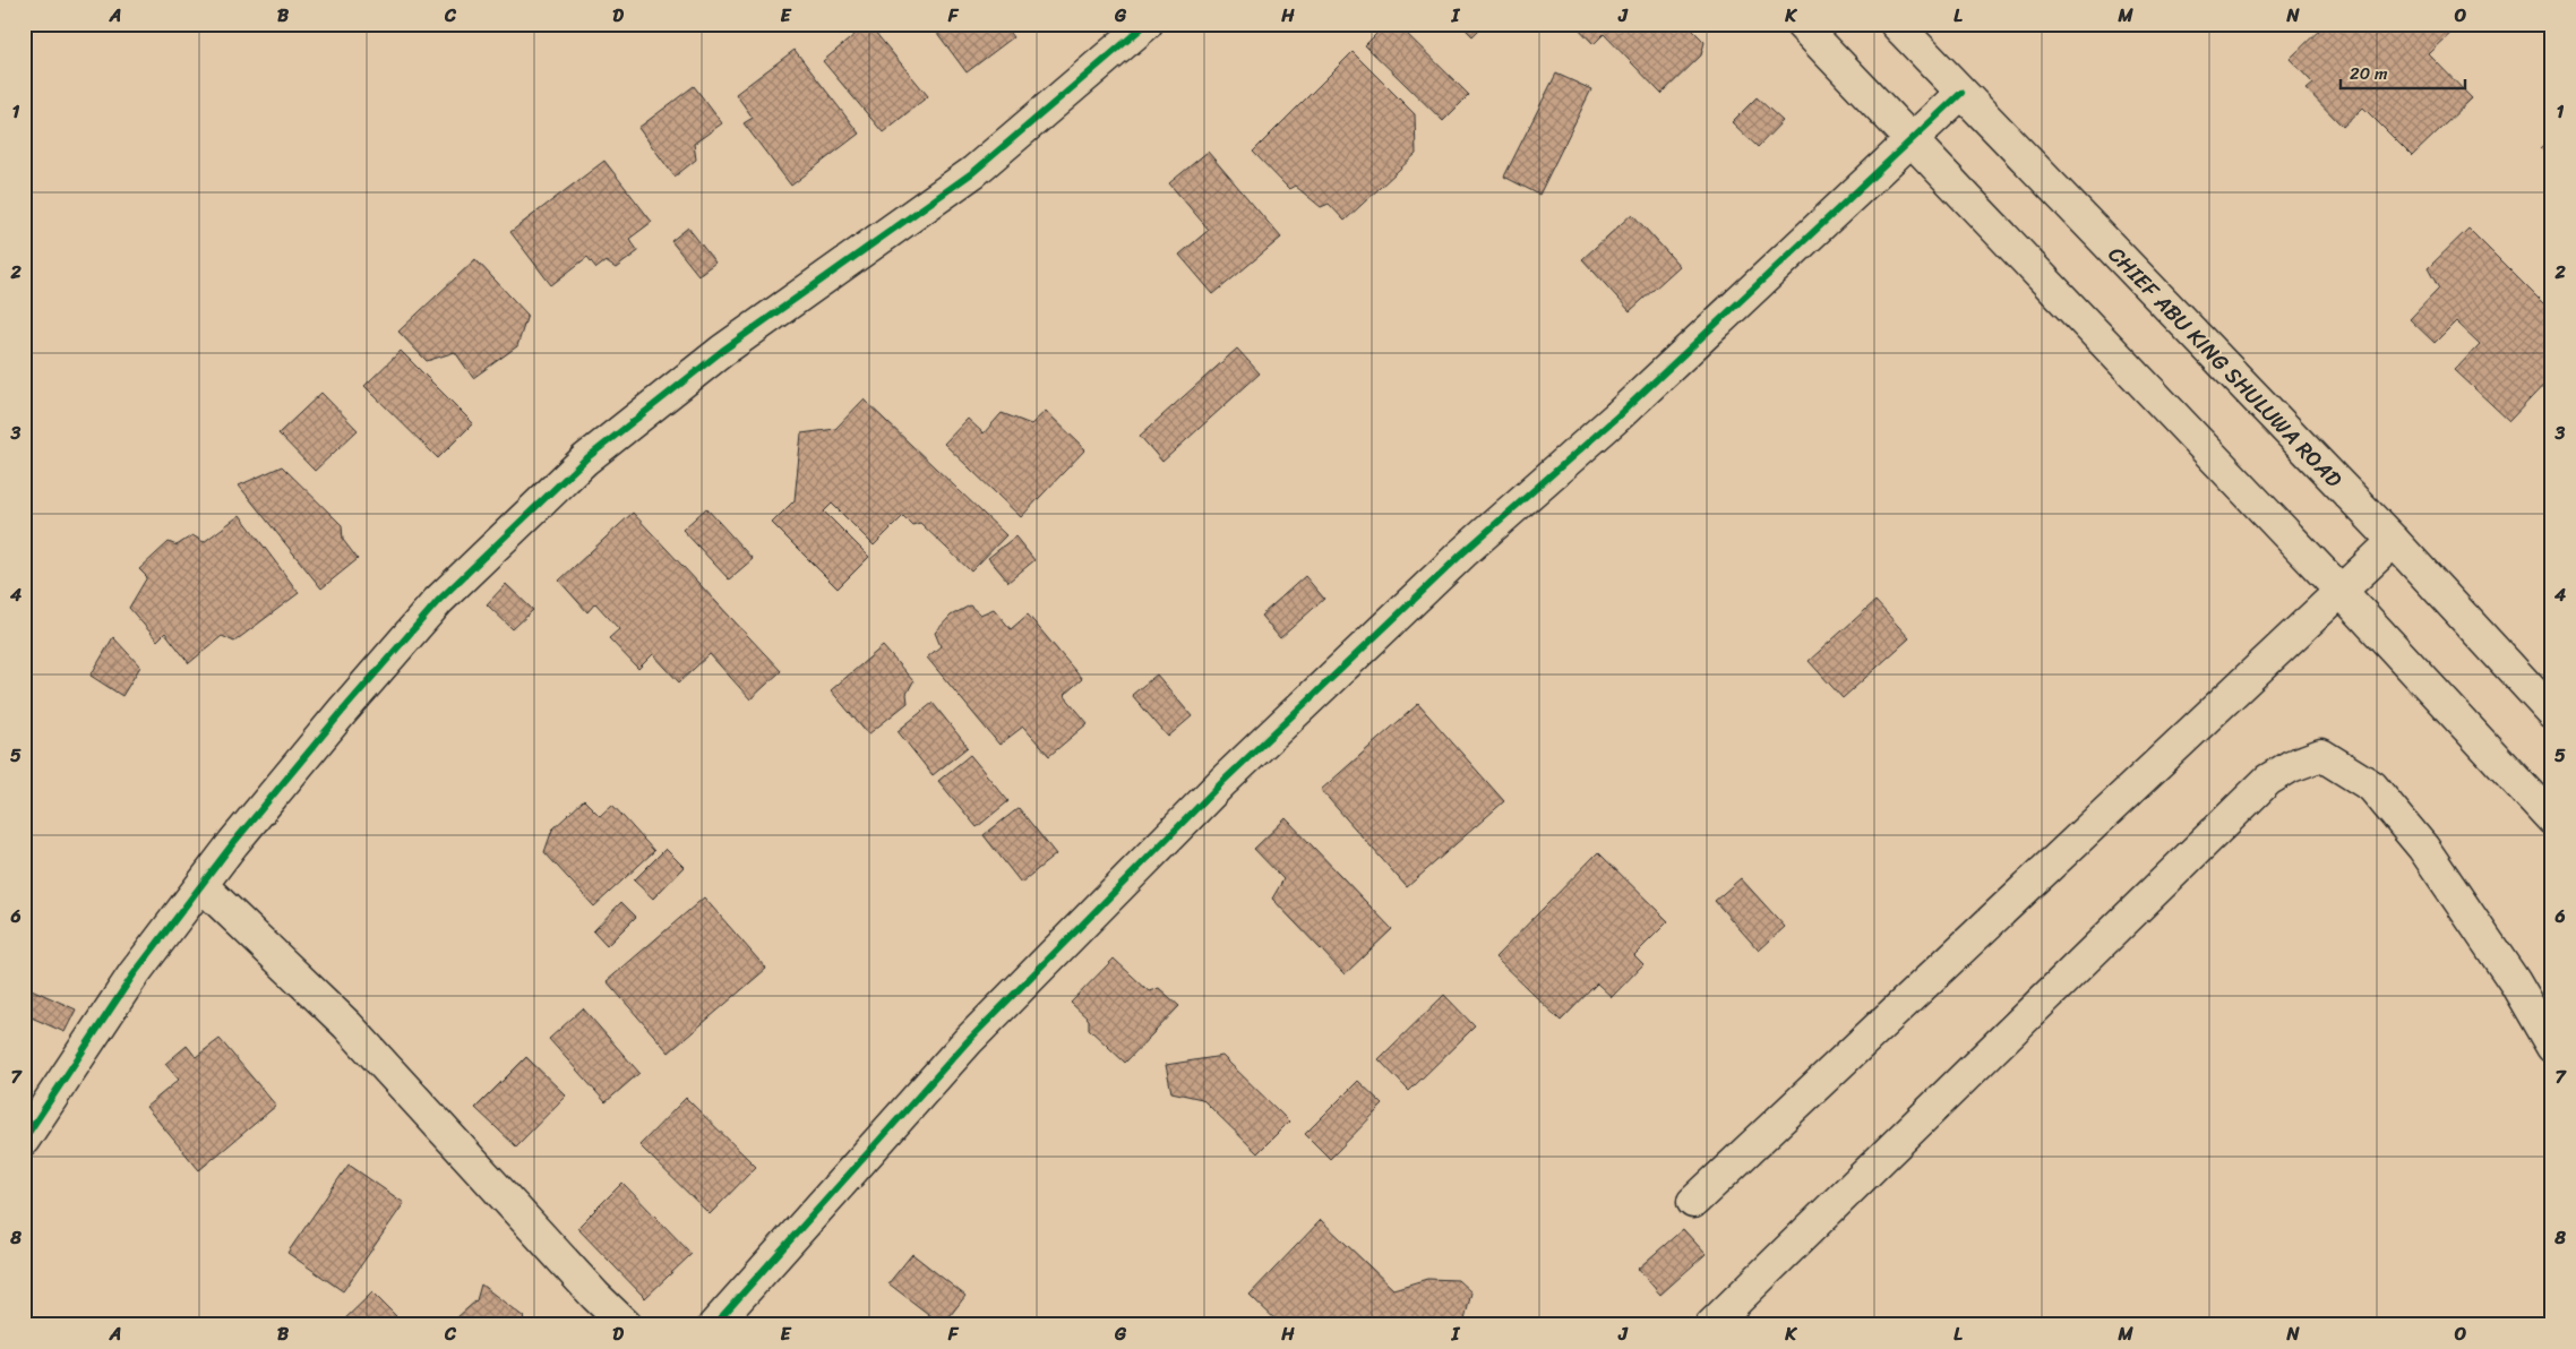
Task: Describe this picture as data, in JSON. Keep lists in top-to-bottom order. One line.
{"streets":{"street":["CHIEF ABU KING SHULUWA ROAD"]},"scale_bar":"20 m","grid":{"columns":["A","B","C","D","E","F","G","H","I","J","K","L","M","N","O"],"rows":["1","2","3","4","5","6","7","8"]}}
